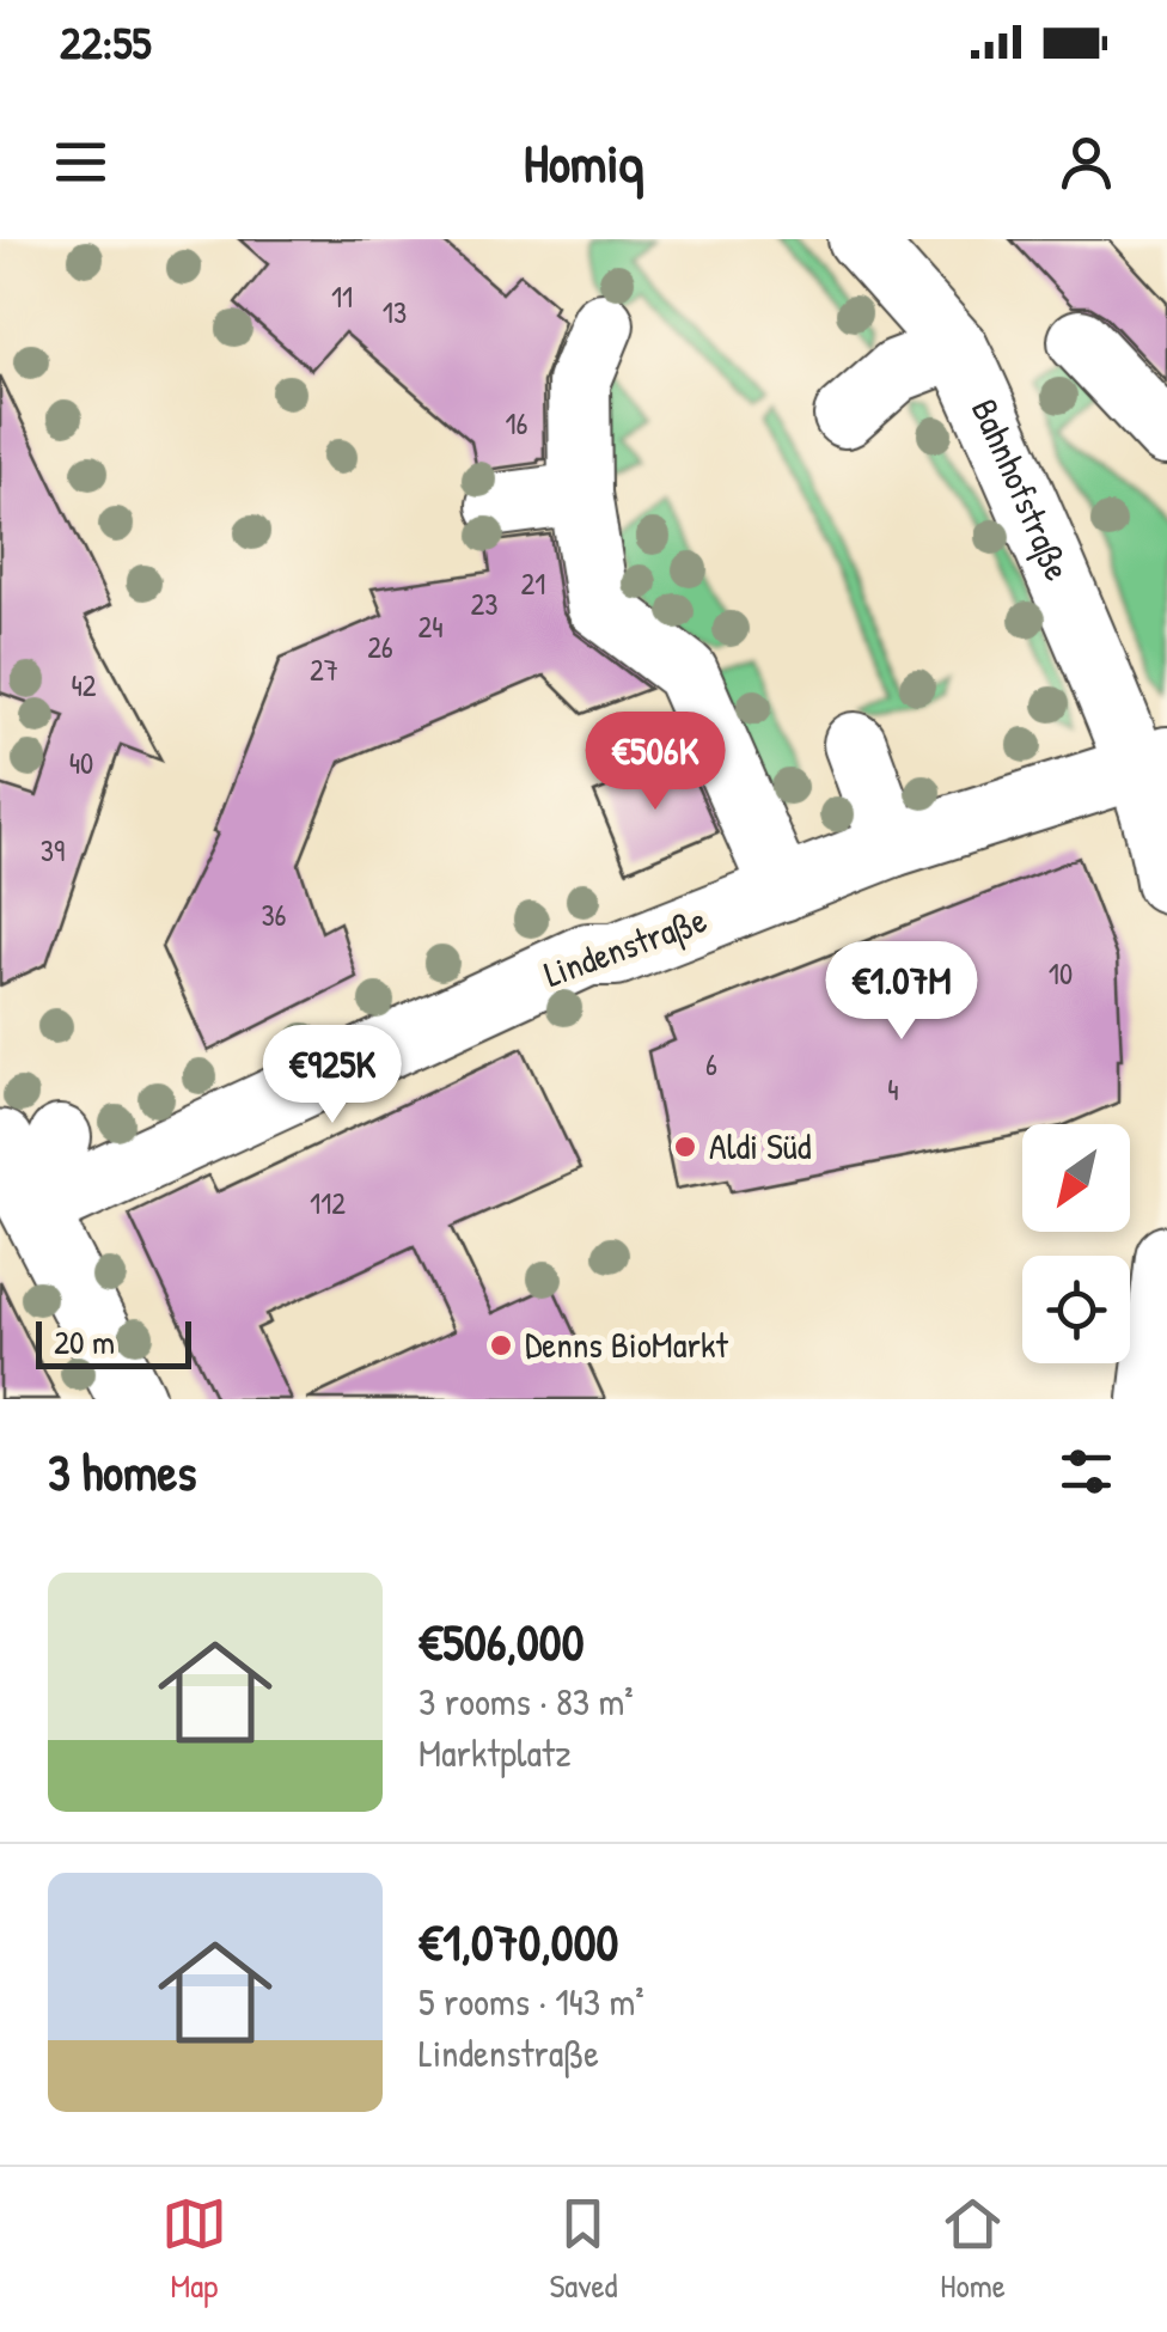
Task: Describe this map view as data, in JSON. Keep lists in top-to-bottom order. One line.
{"streets":{"street":["Bahnhofstraße","Lindenstraße"]},"crossings":[["Bahnhofstraße","Lindenstraße"]],"places":["Aldi Süd","Denns BioMarkt"],"house_numbers":["11","13","16","21","23","24","26","27","42","40","39","36","10","6","4","112"],"scale_bar":"20 m","north":"bottom left","page":{"status":"22:55","header":"Homiq","price":["€506K","€1.07M","€925K"],"scale":"20 m","heading":"3 homes","list":[{"name":"€506,000","note":"3 rooms · 83 m² · Marktplatz"},{"name":"€1,070,000","note":"5 rooms · 143 m² · Lindenstraße"}],"tabs":["Map","Saved","Home"]}}
